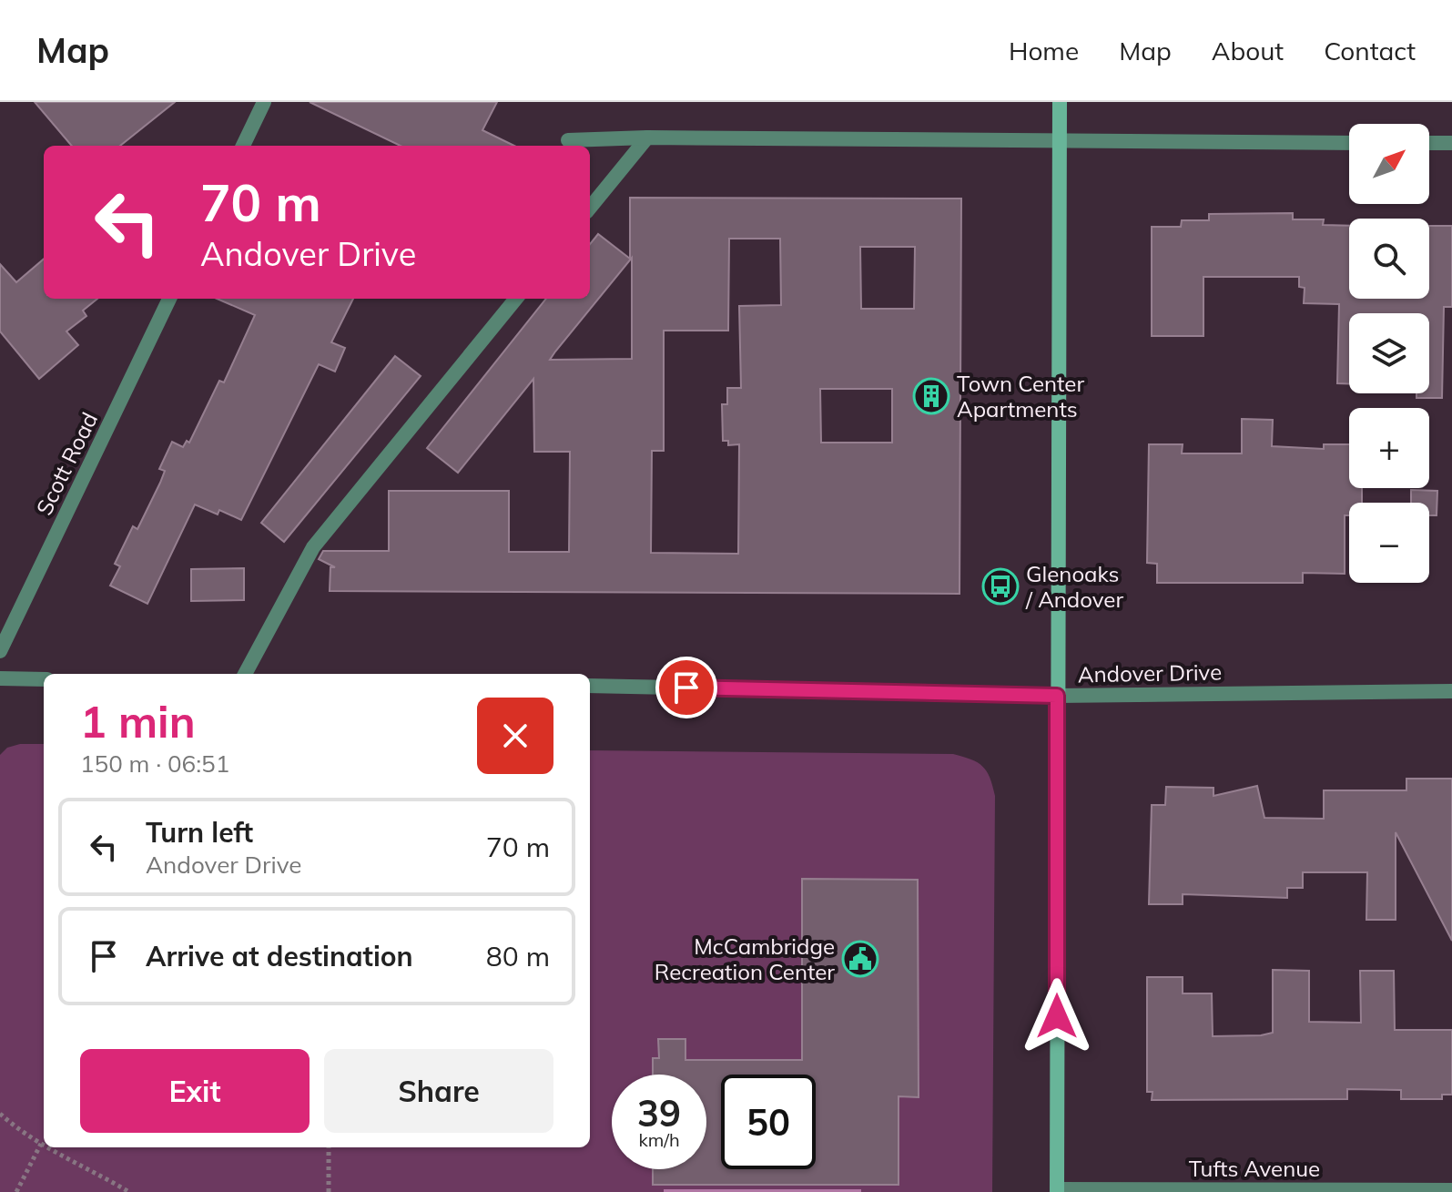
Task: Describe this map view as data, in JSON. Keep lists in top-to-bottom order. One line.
{"streets":{"street":["Scott Road","Andover Drive","Tufts Avenue"]},"places":{"building":["Town Center Apartments"],"bus stop":["Glenoaks / Andover"],"public building":["McCambridge Recreation Center"]},"north":"top right","page":{"header":"Map","nav":["Home","Map","About","Contact"],"map_buttons":["+","−"],"turn":["70 m","Andover Drive"],"heading":["1 min","150 m · 06:51"],"list":[{"name":"Turn left","note":"Andover Drive","value":"70 m"},{"name":"Arrive at destination","value":"80 m"}],"buttons":["Exit","Share"],"speed":"39 km/h","limit":"50"}}
